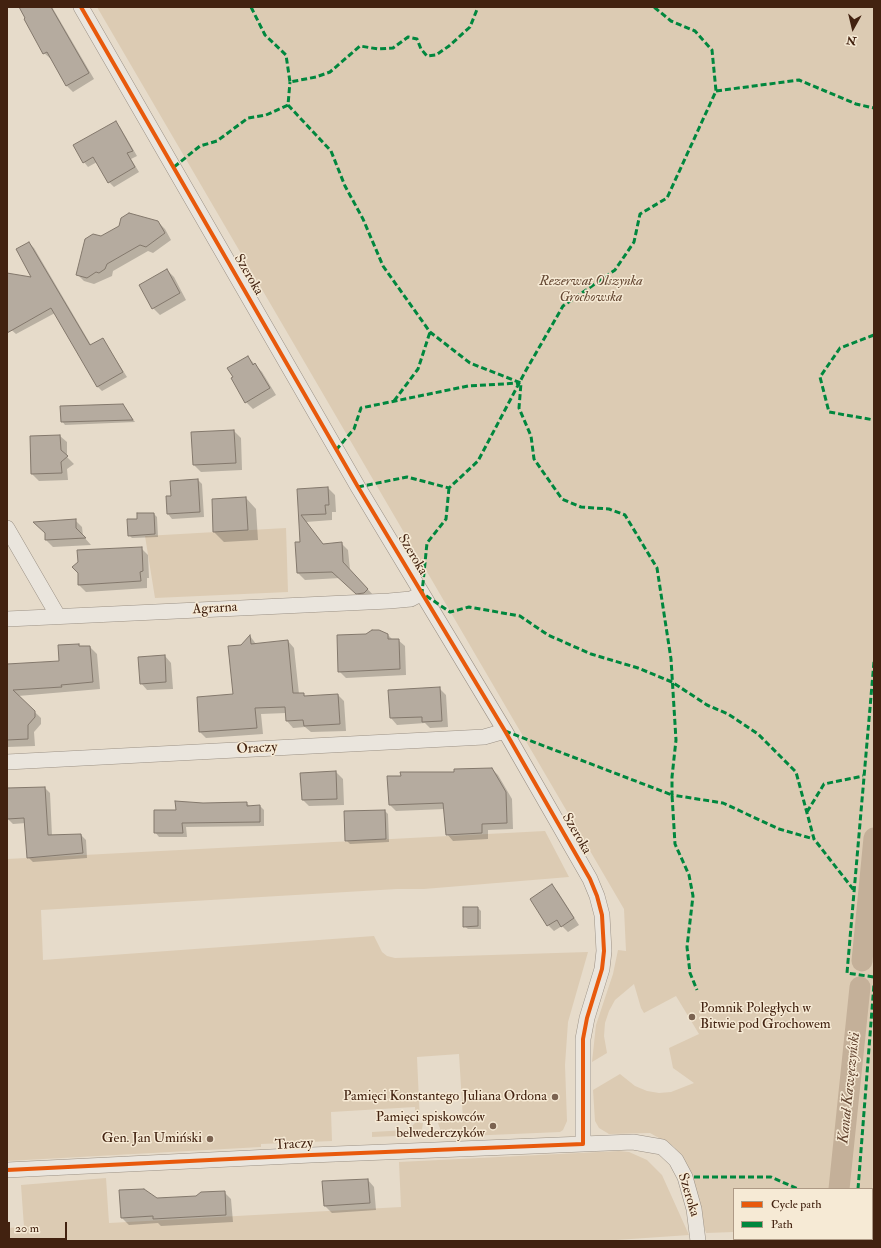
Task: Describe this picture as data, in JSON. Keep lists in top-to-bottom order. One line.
{"streets":{"street":["Szeroka","Agrarna","Oraczy","Traczy"]},"crossings":[["Szeroka","Agrarna"],["Szeroka","Oraczy"],["Szeroka","Traczy"]],"water":["Kanał Kawęczyński"],"parks":["Rezerwat Olszynka Grochowska"],"places":["Pomnik Poległych w Bitwie pod Grochowem","Pamięci Konstantego Juliana Ordona","Pamięci spiskowców belwederczyków","Gen. Jan Umiński"],"legend":["Cycle path","Path"],"scale_bar":"20 m","north":"bottom"}
